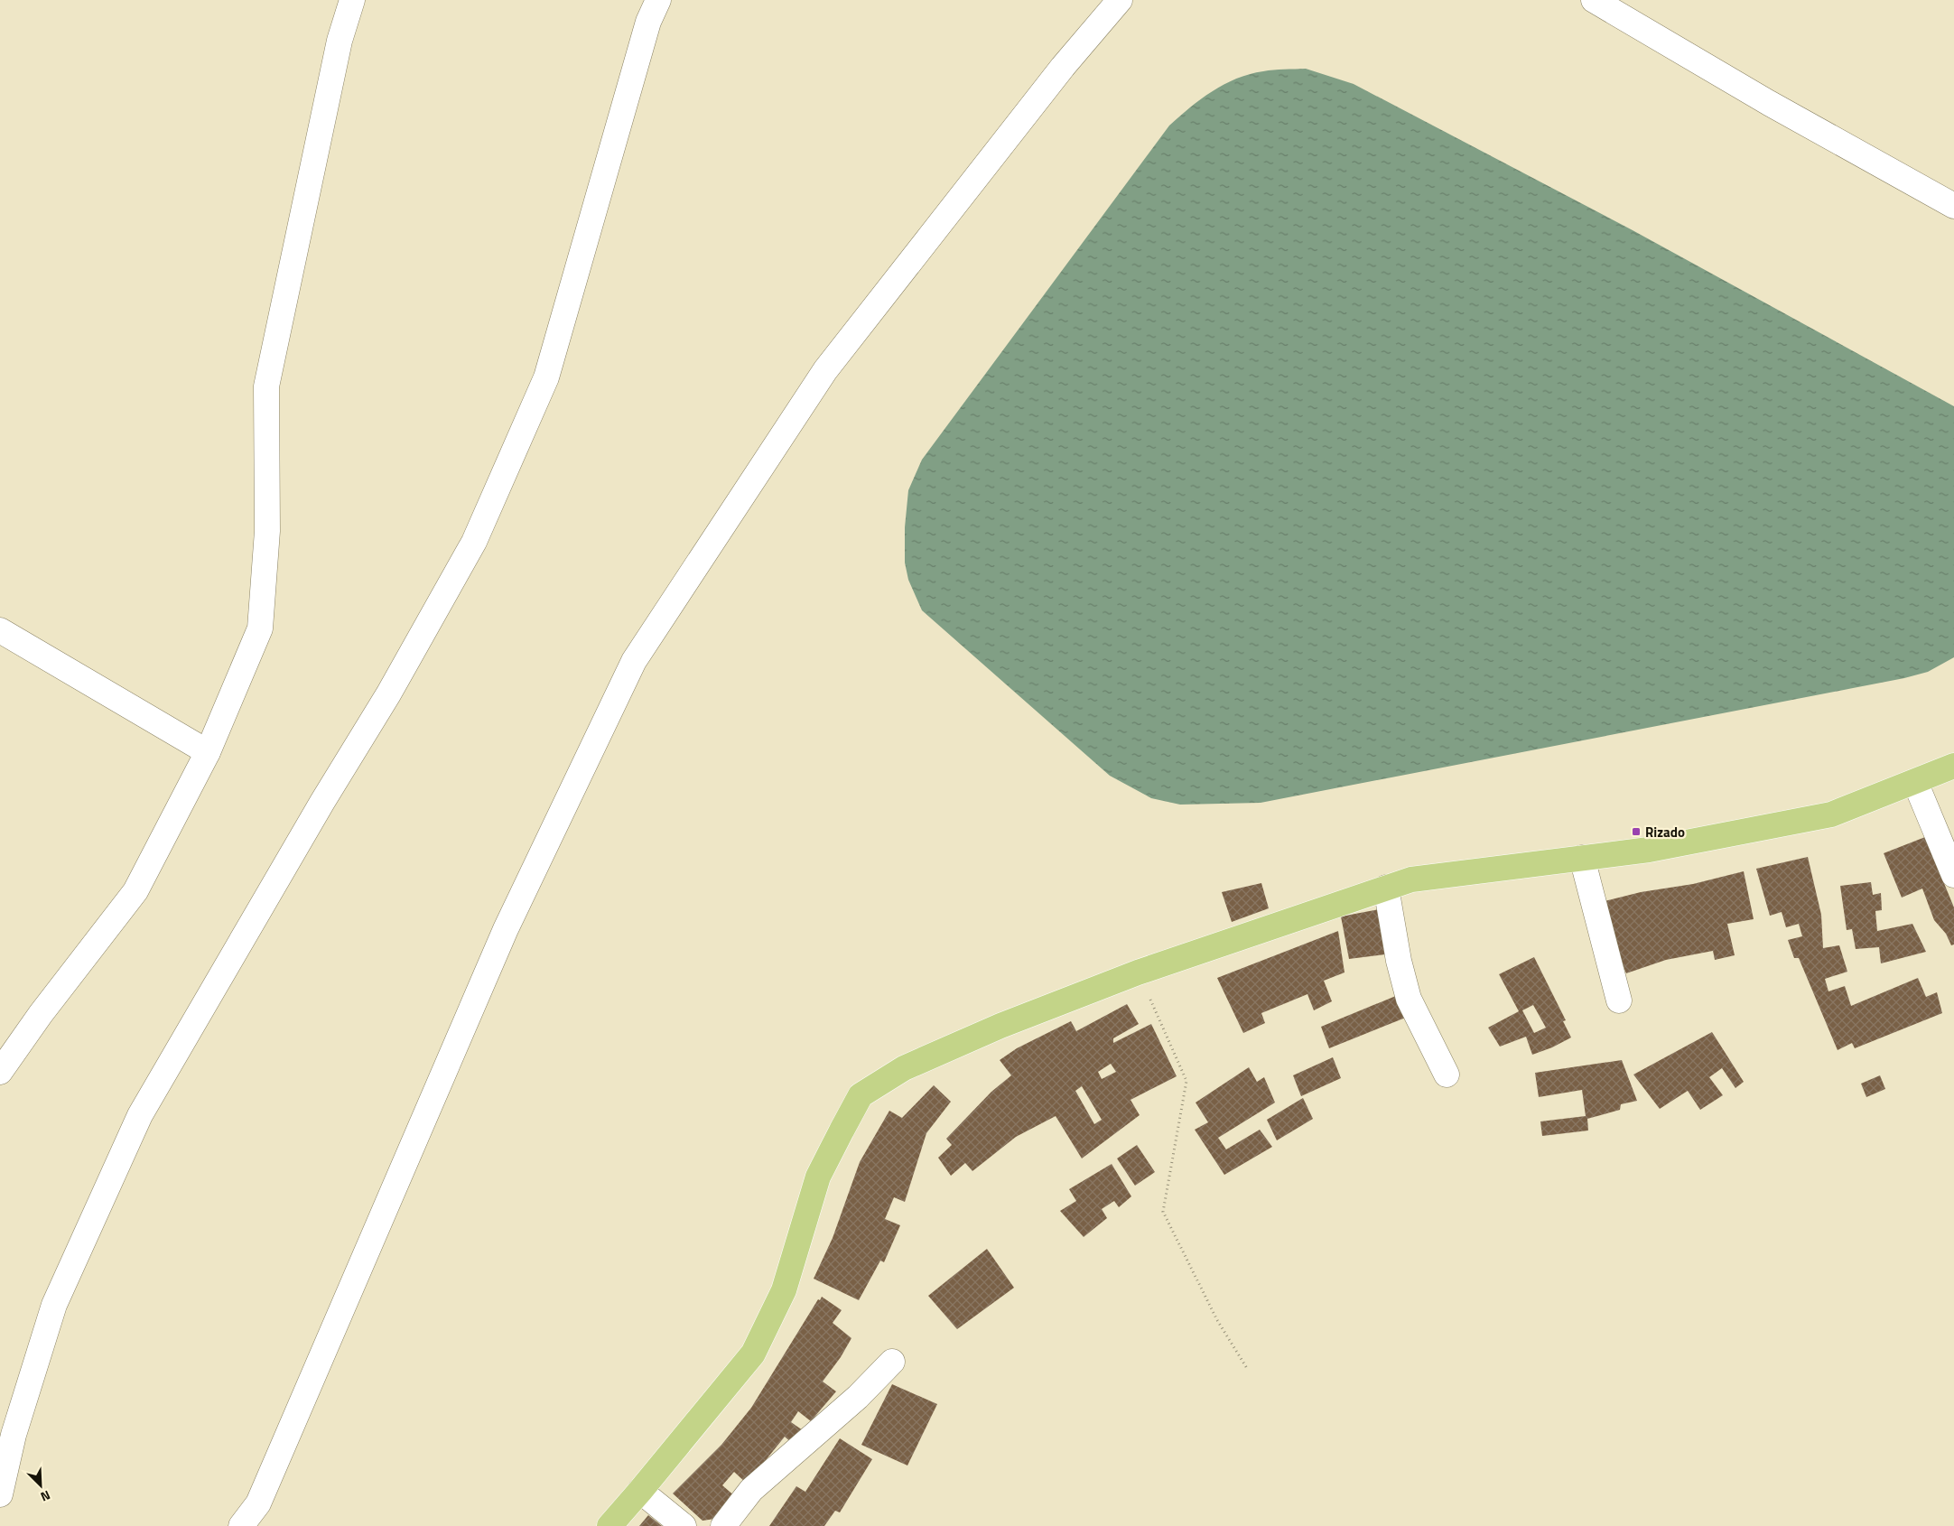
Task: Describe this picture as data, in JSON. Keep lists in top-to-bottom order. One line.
{"places":{"transit":["Rizado"]},"north":"bottom right"}
